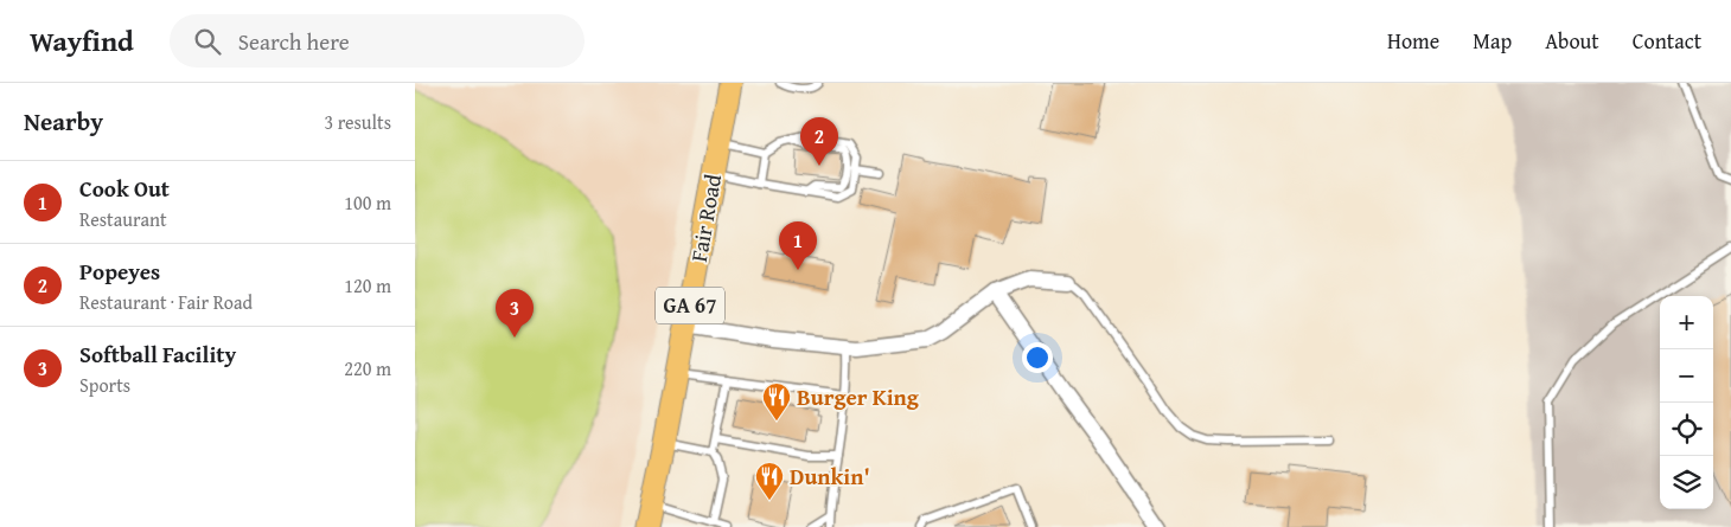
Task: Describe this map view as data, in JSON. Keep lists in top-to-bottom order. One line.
{"streets":{"main road":["Fair Road","GA 67"]},"places":{"restaurant":["Burger King","Dunkin'"]},"page":{"header":"Wayfind","search":"Search here","nav":["Home","Map","About","Contact"],"heading":["Nearby","3 results"],"pins":["2","1","3"],"list":[{"mark":"1","name":"Cook Out","note":"Restaurant","value":"100 m"},{"mark":"2","name":"Popeyes","note":"Restaurant · Fair Road","value":"120 m"},{"mark":"3","name":"Softball Facility","note":"Sports","value":"220 m"}],"map_buttons":["+","−"]}}
